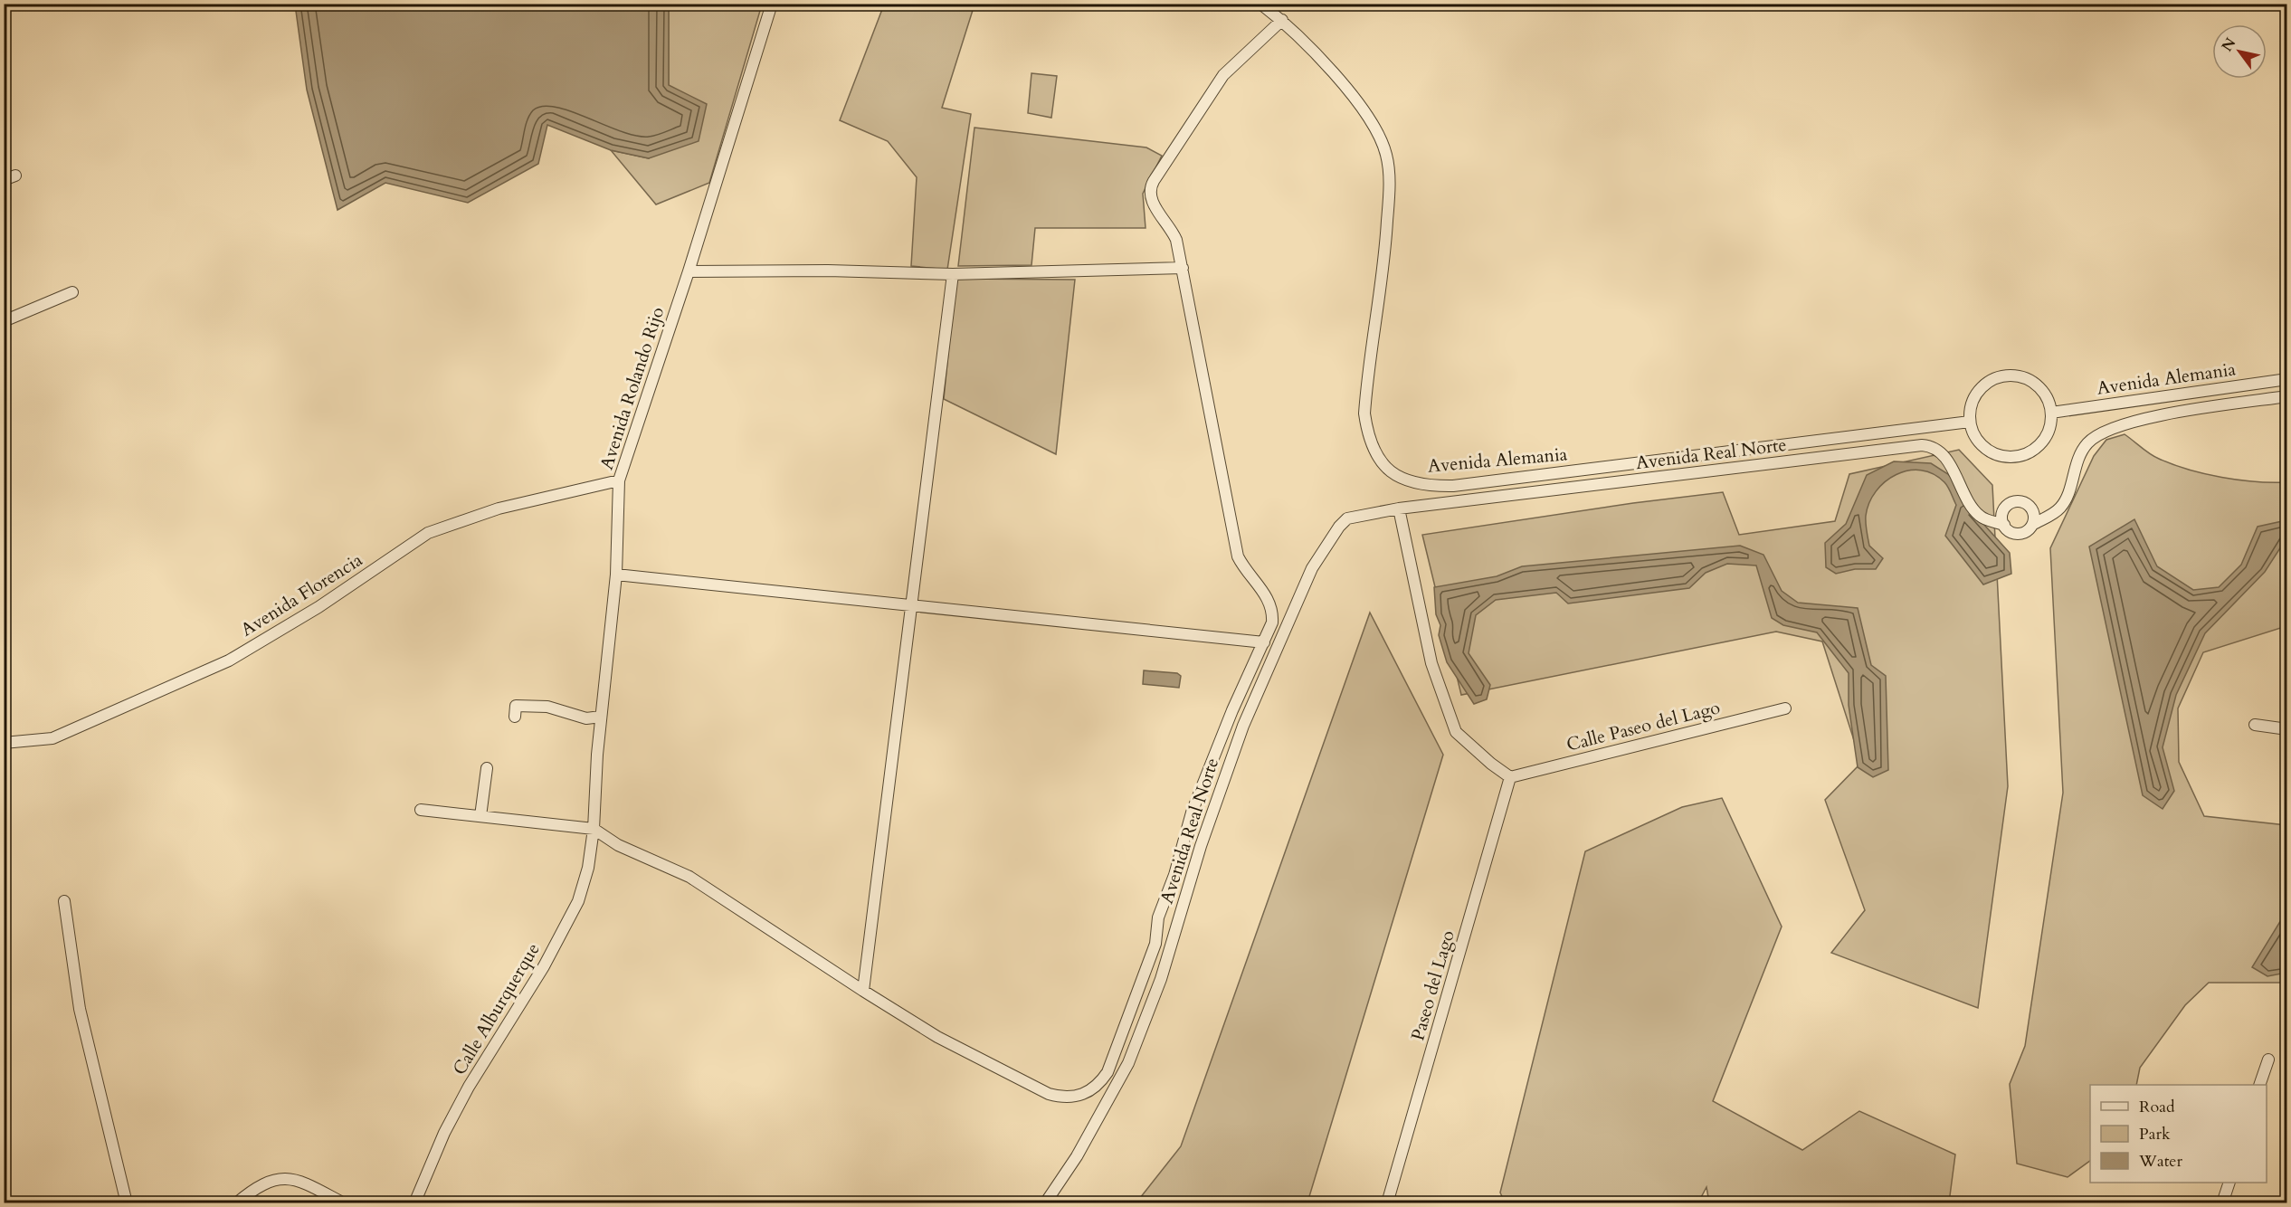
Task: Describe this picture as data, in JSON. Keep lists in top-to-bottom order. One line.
{"streets":{"street":["Avenida Alemania","Avenida Rolando Rijo","Avenida Real Norte","Avenida Florencia","Calle Paseo del Lago","Paseo del Lago","Calle Alburquerque"]},"crossings":[["Avenida Rolando Rijo","Avenida Florencia"],["Avenida Rolando Rijo","Calle Alburquerque"],["Calle Paseo del Lago","Paseo del Lago"]],"legend":["Road","Park","Water"],"north":"top left"}
